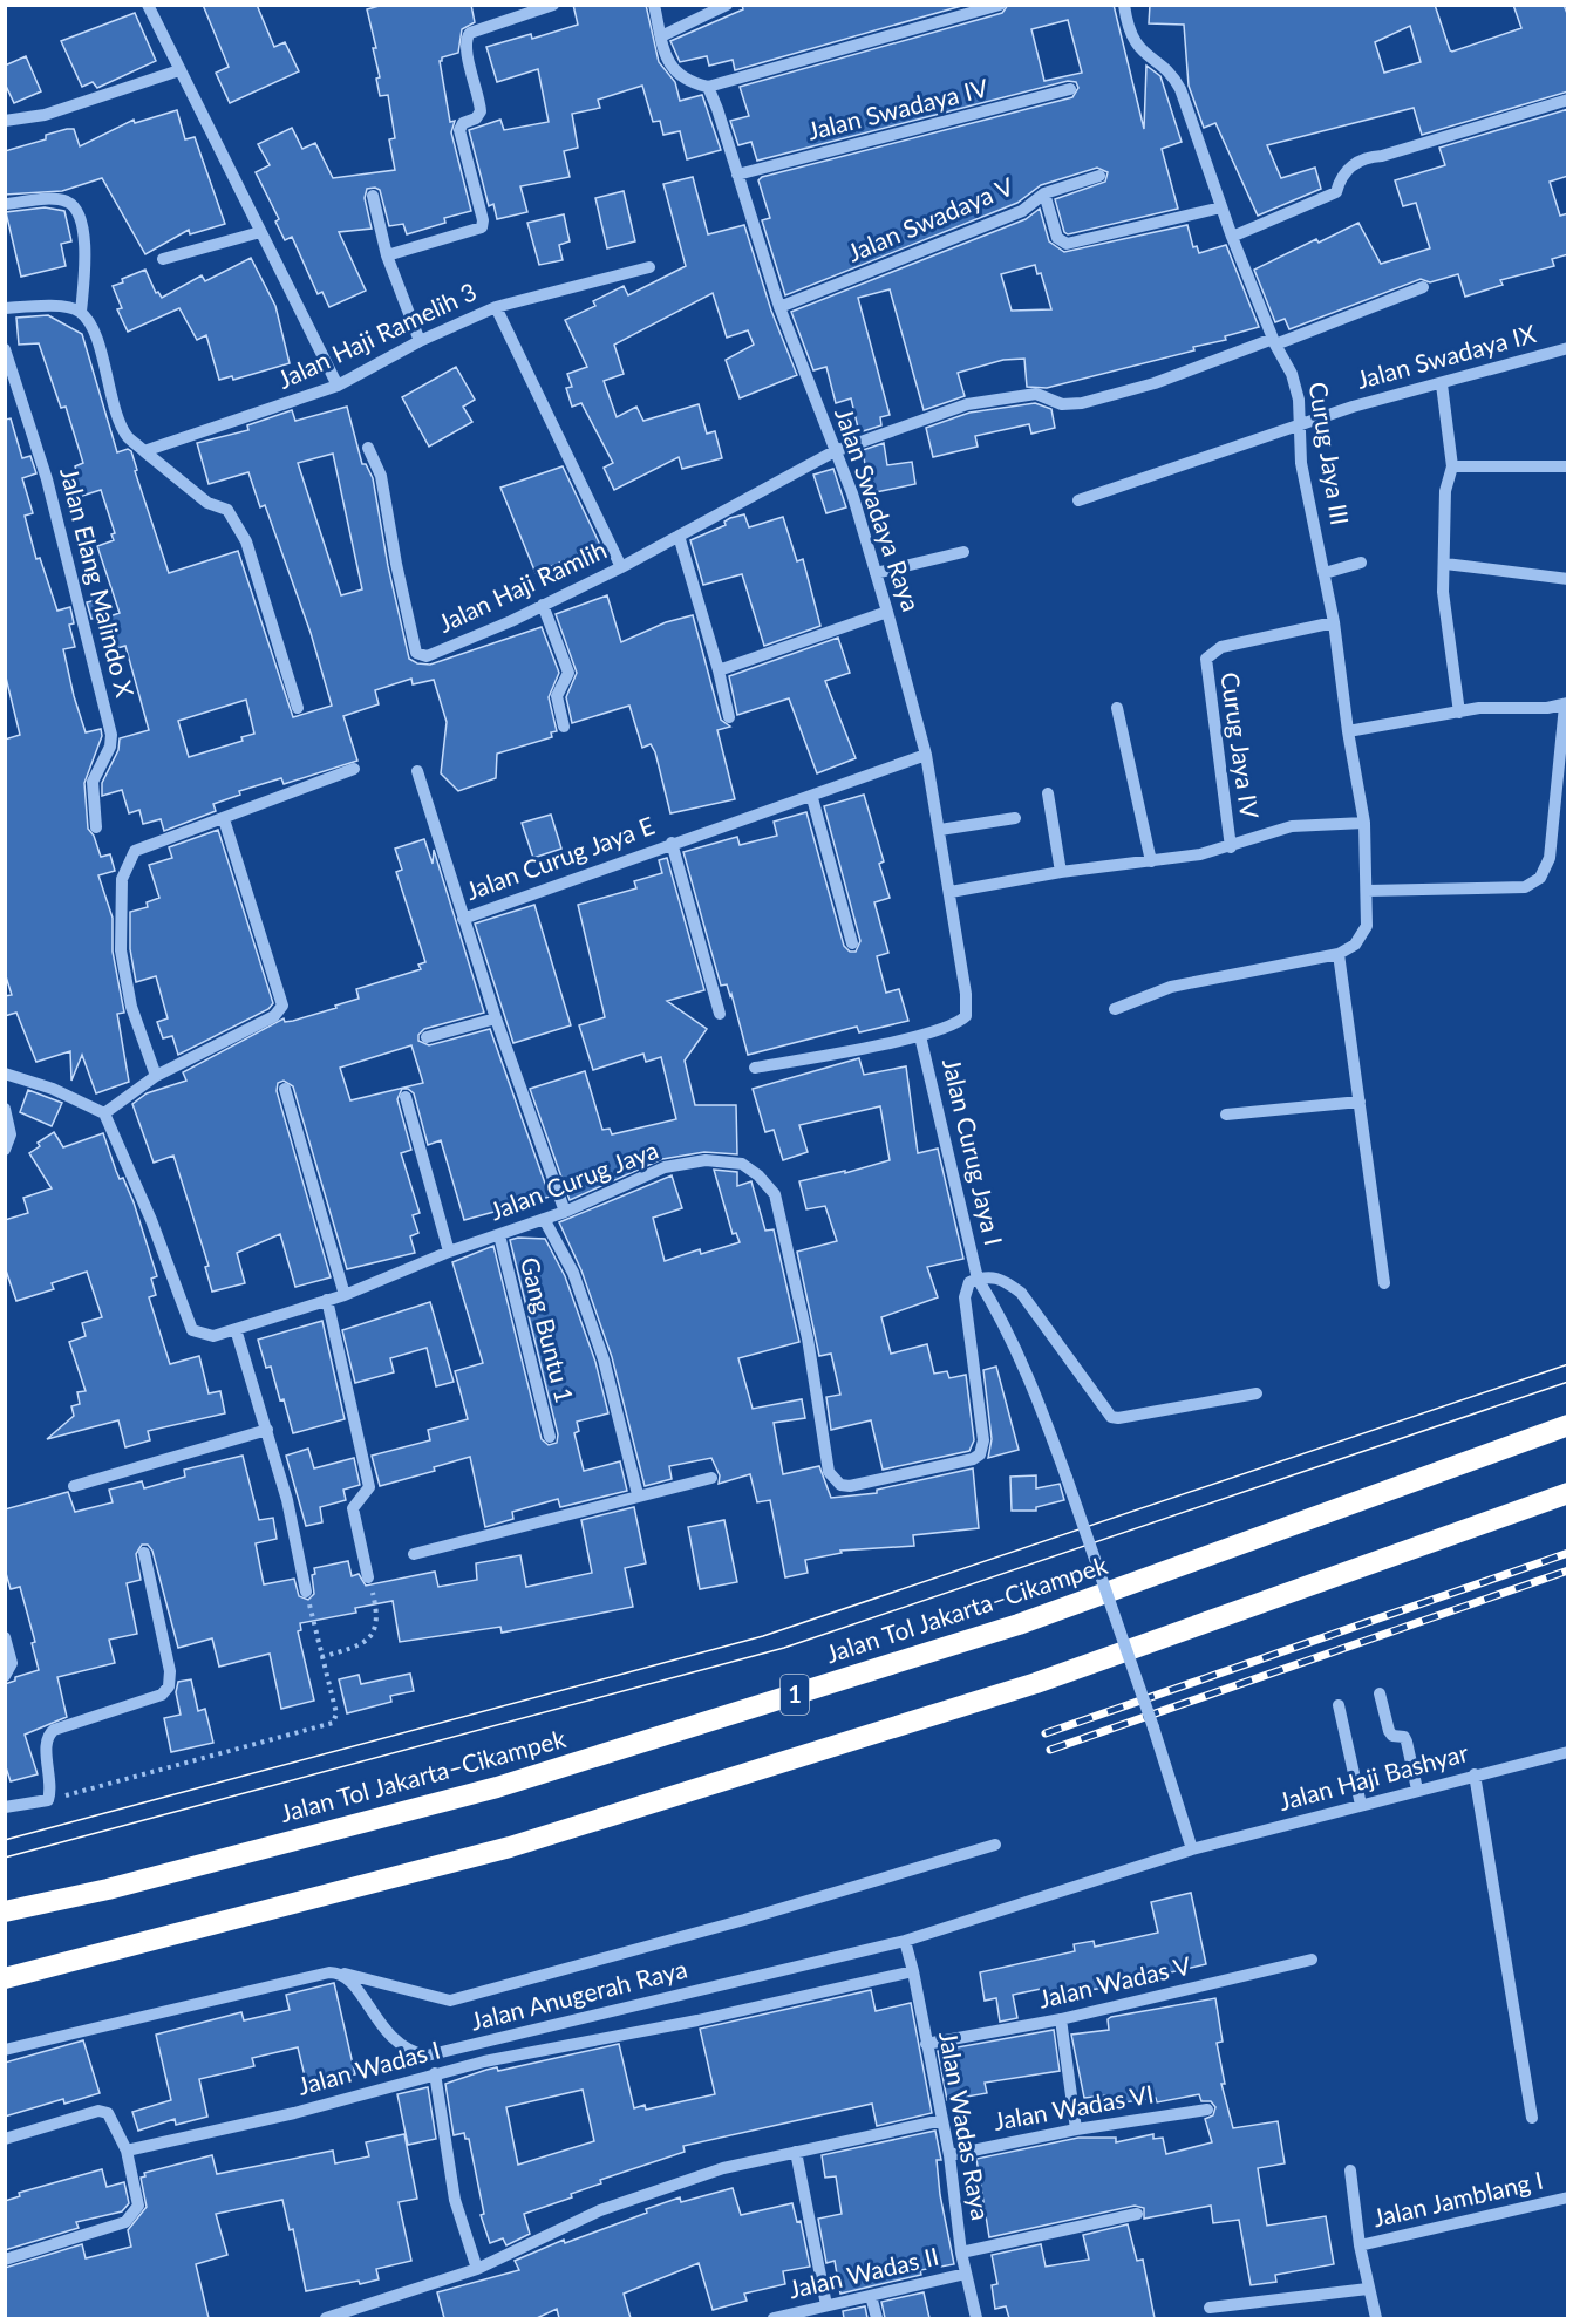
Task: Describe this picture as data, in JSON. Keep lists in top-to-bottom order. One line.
{"streets":{"highway":["Jalan Tol Jakarta–Cikampek","1"],"street":["Jalan Swadaya IV","Jalan Swadaya V","Jalan Haji Ramelih 3","Jalan Swadaya IX","Curug Jaya III","Jalan Swadaya Raya","Jalan Elang Malindo X","Jalan Haji Ramlih","Curug Jaya IV","Jalan Curug Jaya E","Jalan Curug Jaya I","Jalan Curug Jaya","Gang Buntu 1","Jalan Haji Bashyar","Jalan Wadas V","Jalan Anugerah Raya","Jalan Wadas I","Jalan Wadas VI","Jalan Wadas Raya","Jalan Jamblang I","Jalan Wadas II"]},"crossings":[["Jalan Swadaya IV","Jalan Swadaya Raya"],["Jalan Swadaya V","Jalan Swadaya Raya"],["Jalan Haji Ramelih 3","Jalan Haji Ramlih"],["Jalan Swadaya IX","Curug Jaya III"],["Curug Jaya III","Jalan Haji Ramlih"],["Curug Jaya III","Curug Jaya IV"],["Jalan Swadaya Raya","Jalan Haji Ramlih"],["Jalan Swadaya Raya","Jalan Curug Jaya E"],["Jalan Swadaya Raya","Jalan Curug Jaya I"],["Jalan Curug Jaya E","Jalan Curug Jaya"],["Jalan Curug Jaya I","Jalan Curug Jaya"],["Jalan Curug Jaya I","Jalan Haji Bashyar"],["Jalan Curug Jaya I","Jalan Anugerah Raya"],["Jalan Curug Jaya","Gang Buntu 1"],["Jalan Haji Bashyar","Jalan Anugerah Raya"],["Jalan Wadas V","Jalan Wadas Raya"],["Jalan Anugerah Raya","Jalan Wadas Raya"],["Jalan Wadas I","Jalan Wadas Raya"],["Jalan Wadas VI","Jalan Wadas Raya"],["Jalan Wadas Raya","Jalan Wadas II"]]}
